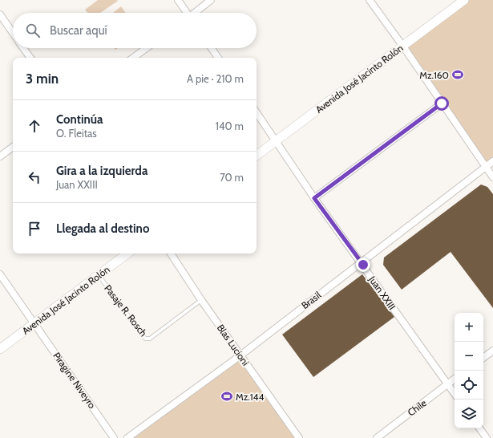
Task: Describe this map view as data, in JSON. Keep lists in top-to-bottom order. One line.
{"streets":{"street":["Avenida José Jacinto Rolón","Juan XXIII","Brasil","Blas Lucioni","Piragine Niveyro","Chile"],"lane":["Pasaje R. Rosch"]},"crossings":[["Avenida José Jacinto Rolón","Juan XXIII"],["Avenida José Jacinto Rolón","Pasaje R. Rosch"],["Avenida José Jacinto Rolón","Piragine Niveyro"],["Juan XXIII","Brasil"],["Juan XXIII","Chile"],["Brasil","Blas Lucioni"],["Pasaje R. Rosch","Blas Lucioni"]],"places":{"sports":["Mz.160","Mz.144"]},"page":{"search":"Buscar aquí","heading":["3 min","A pie · 210 m"],"list":[["Continúa","O. Fleitas","140 m"],["Gira a la izquierda","Juan XXIII","70 m"],"Llegada al destino"],"map_buttons":["+","−"]}}
